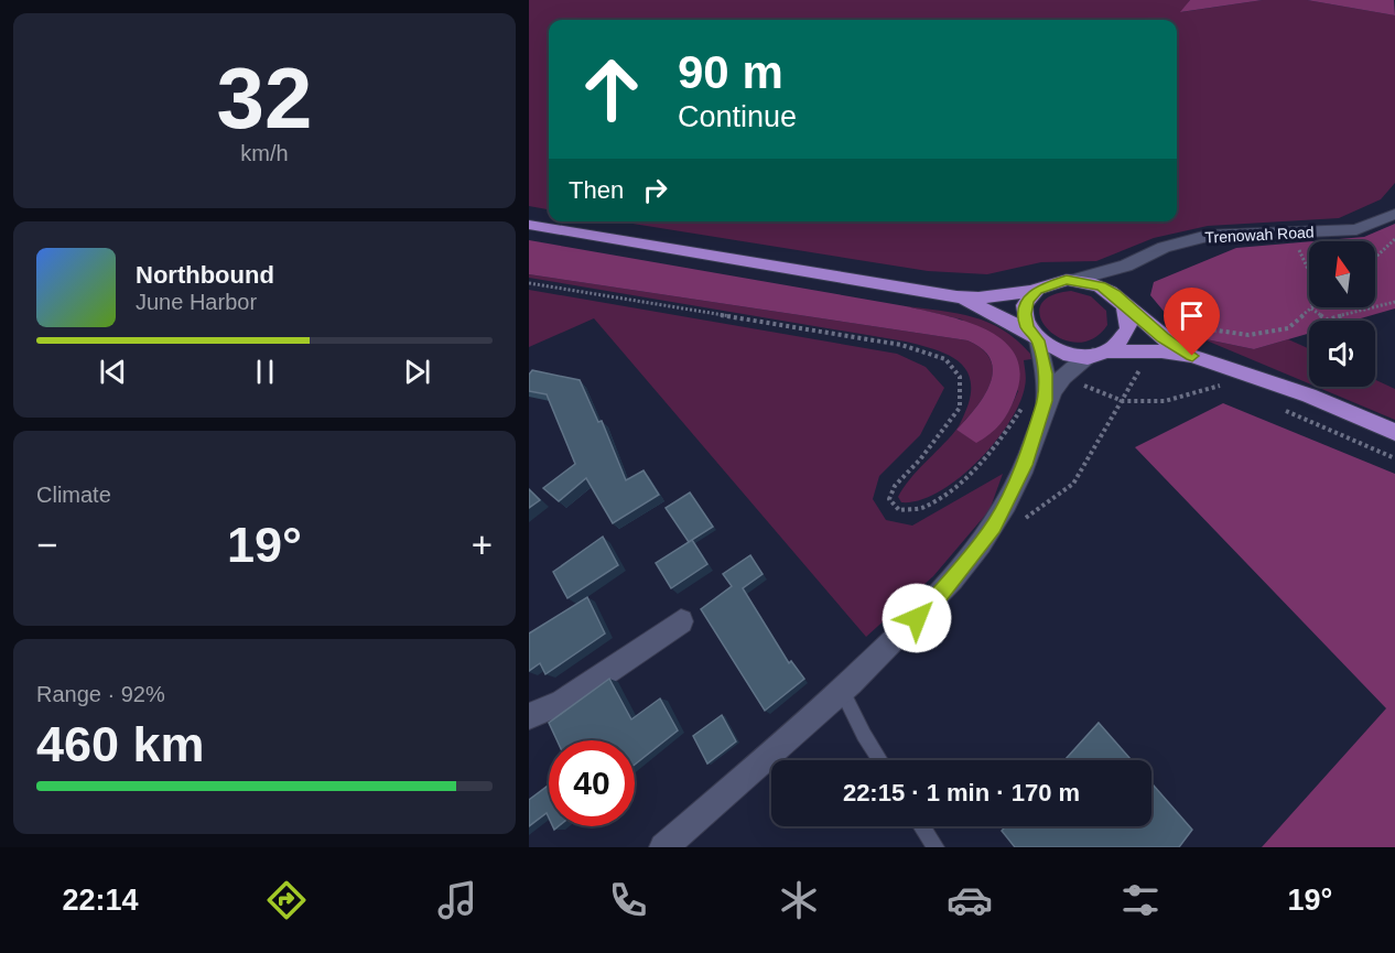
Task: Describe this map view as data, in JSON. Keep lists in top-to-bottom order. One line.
{"streets":{"street":["Trenowah Road"]},"north":"top","page":{"tile":[["32","km/h"],"Climate",["Range · 92%","460 km"]],"turn":["90 m","Continue"],"then":"Then","song":["Northbound","June Harbor"],"heat":["−","19°","+"],"limit":"40","trip":"22:15 · 1 min · 170 m","tabs":["22:14","19°"]}}
